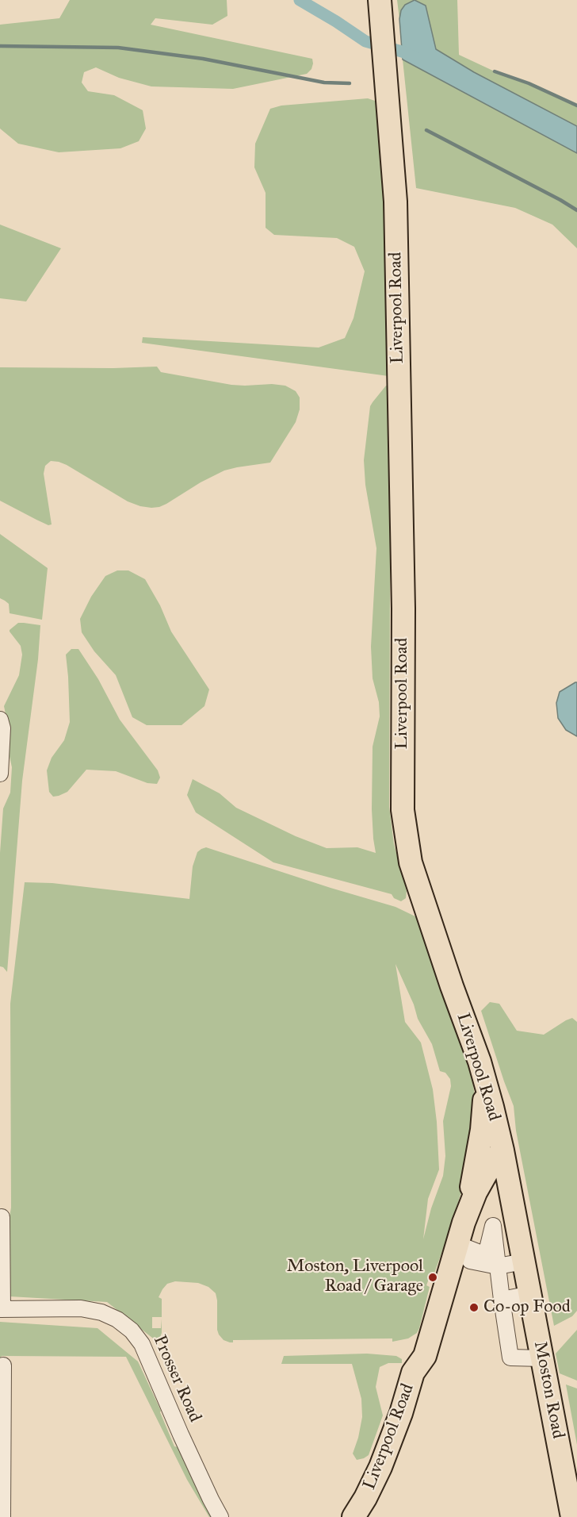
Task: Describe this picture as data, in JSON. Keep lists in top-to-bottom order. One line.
{"streets":{"highway":["Liverpool Road","Moston Road"],"street":["Prosser Road"]},"crossings":[["Liverpool Road","Moston Road"]],"places":["Moston, Liverpool Road / Garage","Co-op Food"]}
